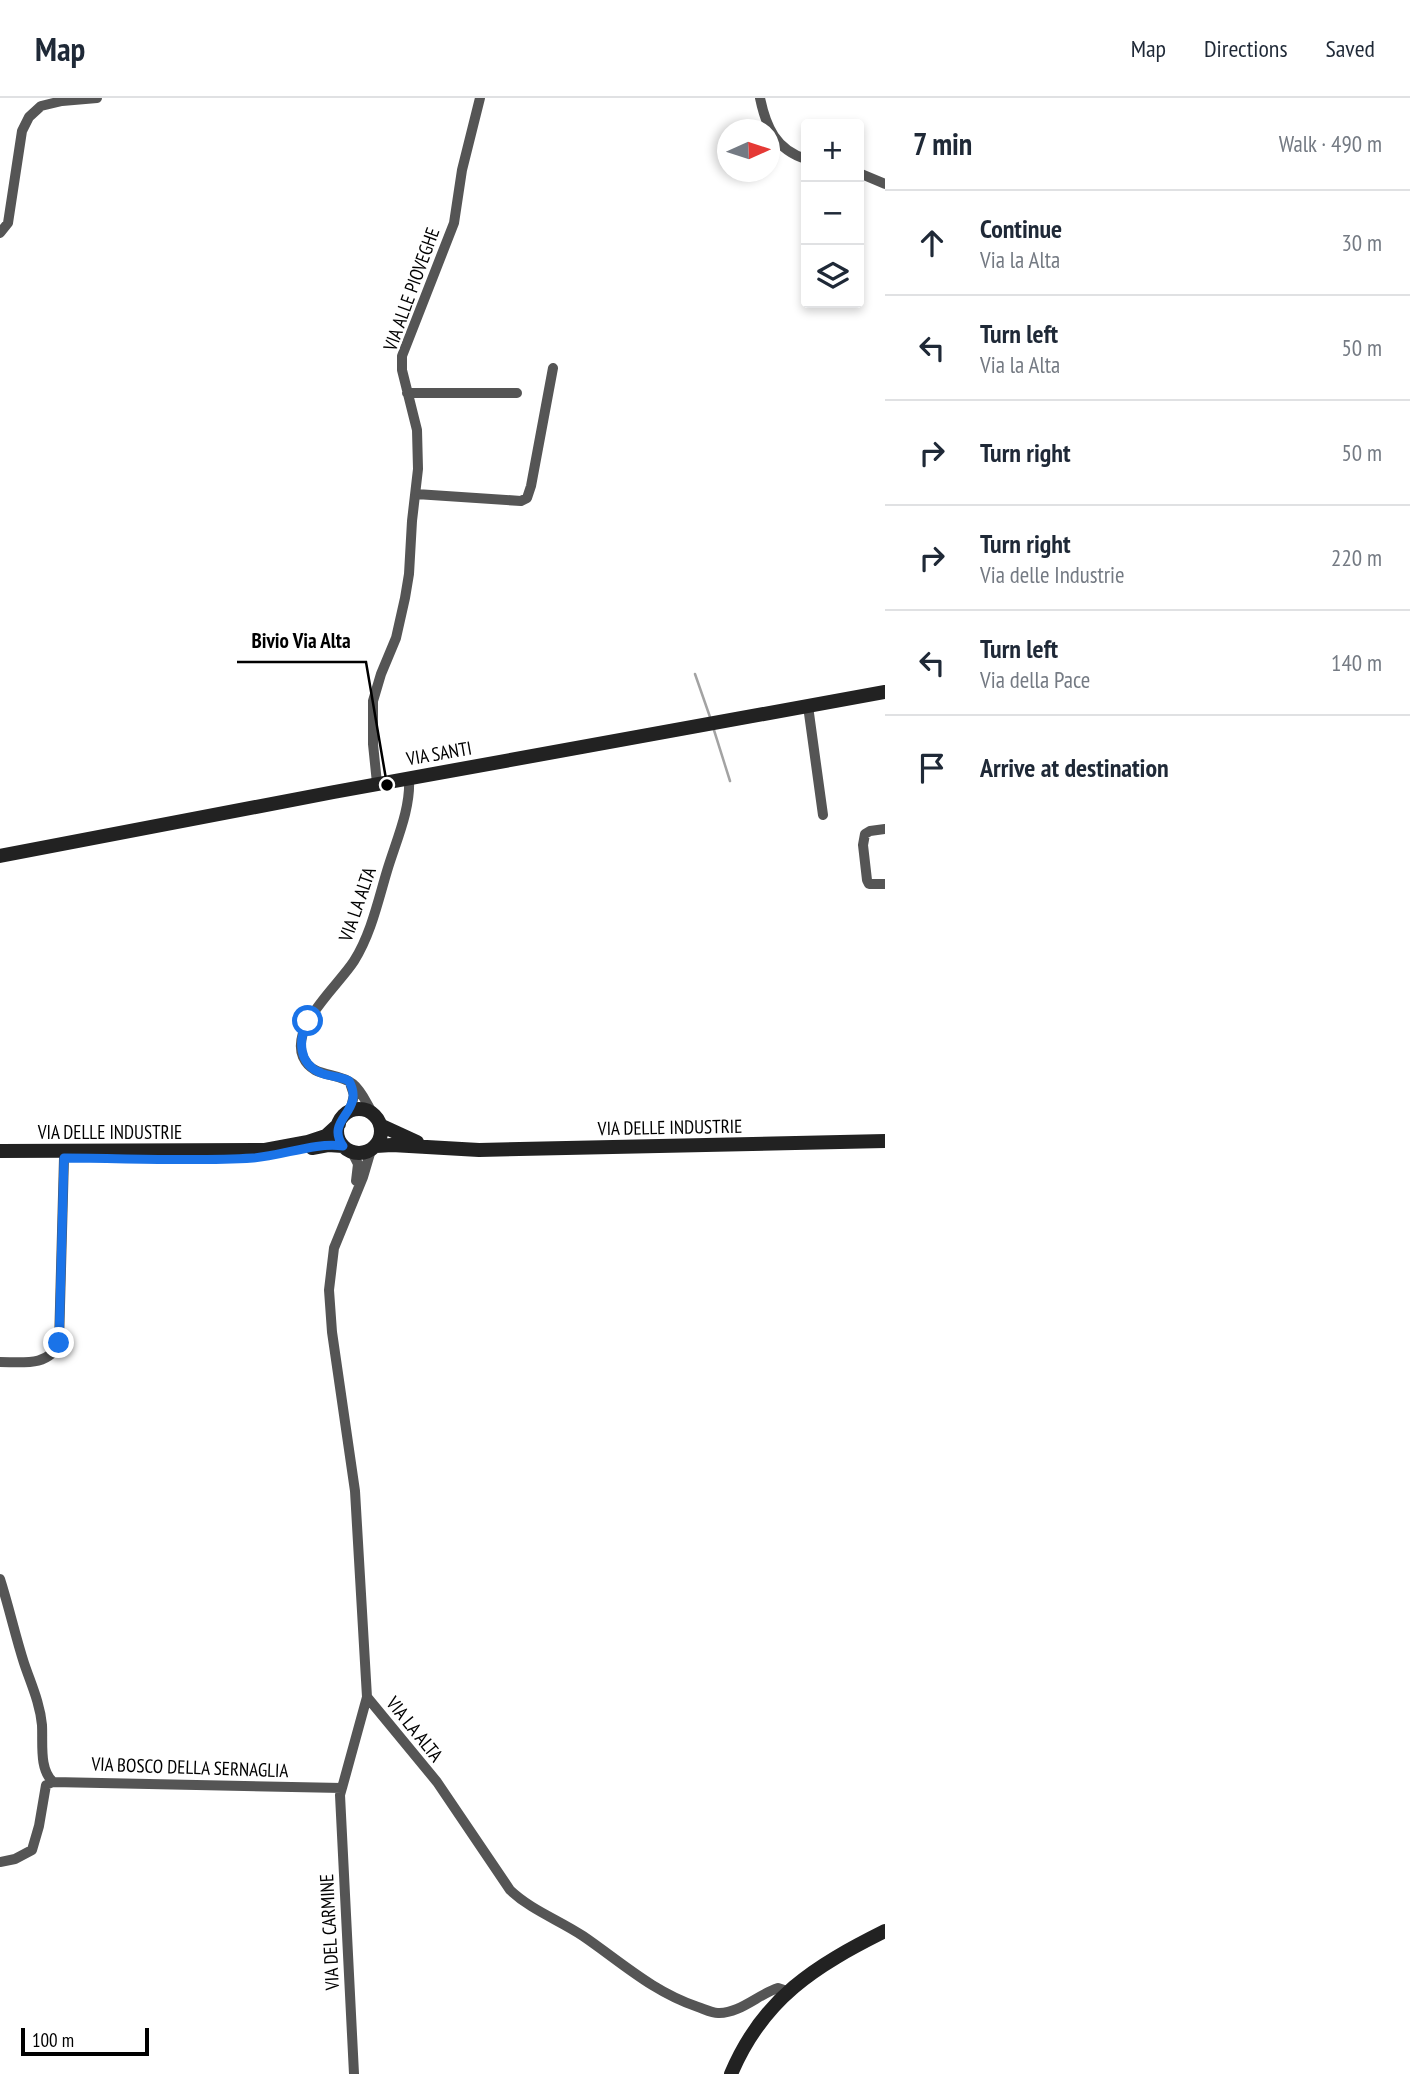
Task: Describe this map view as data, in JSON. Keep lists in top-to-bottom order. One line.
{"streets":{"main road":["VIA SANTI","VIA DELLE INDUSTRIE"],"street":["VIA ALLE PIOVEGHE","VIA LA ALTA","VIA BOSCO DELLA SERNAGLIA","VIA DEL CARMINE"]},"crossings":[["VIA ALLE PIOVEGHE","VIA SANTI"],["VIA SANTI","VIA LA ALTA"],["VIA BOSCO DELLA SERNAGLIA","VIA DEL CARMINE"]],"places":["Bivio Via Alta"],"scale_bar":"100 m","north":"right","page":{"header":"Map","nav":["Map","Directions","Saved"],"heading":["7 min","Walk · 490 m"],"map_buttons":["+","−"],"list":[["Continue","Via la Alta","30 m"],["Turn left","Via la Alta","50 m"],["Turn right","50 m"],["Turn right","Via delle Industrie","220 m"],["Turn left","Via della Pace","140 m"],"Arrive at destination"],"scale":"100 m"}}
